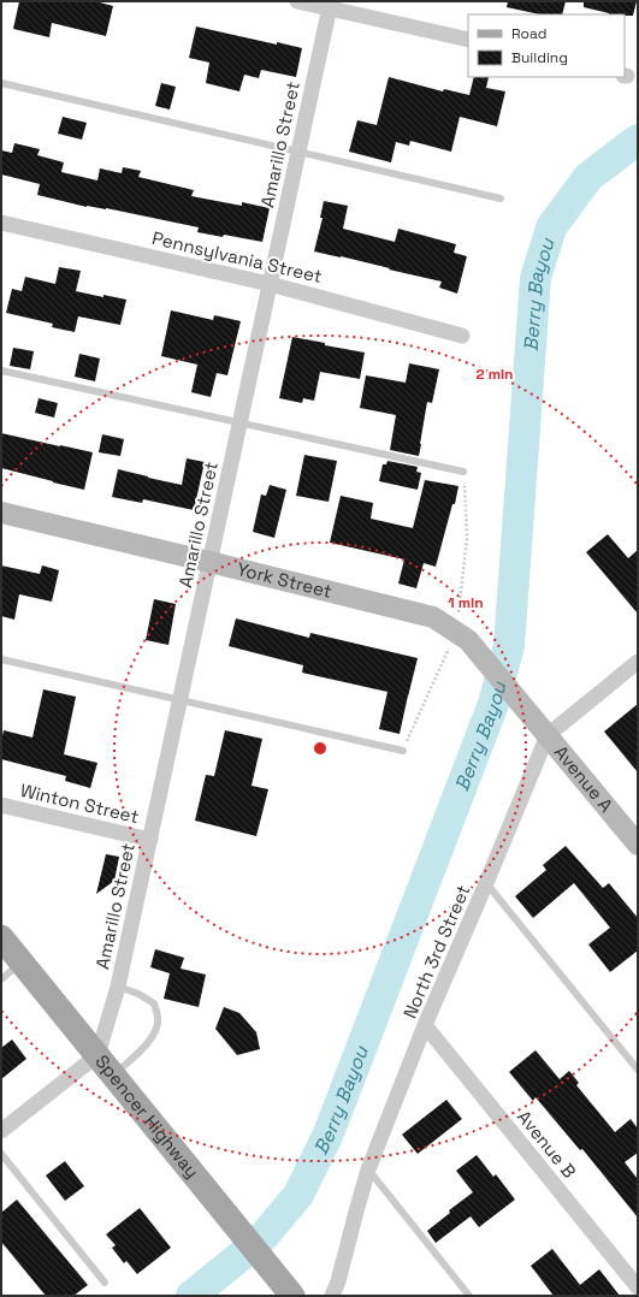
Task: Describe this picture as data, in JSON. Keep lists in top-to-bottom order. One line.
{"streets":{"main road":["Spencer Highway"],"street":["Amarillo Street","Pennsylvania Street","York Street","Avenue A","Winton Street","North 3rd Street","Avenue B"]},"crossings":[["Amarillo Street","Pennsylvania Street"],["Amarillo Street","York Street"],["Amarillo Street","Winton Street"],["Amarillo Street","Spencer Highway"],["York Street","Avenue A"],["Avenue A","North 3rd Street"],["North 3rd Street","Avenue B"]],"water":["Berry Bayou"],"legend":["Road","Building"],"rings":["2 min","1 min"]}
